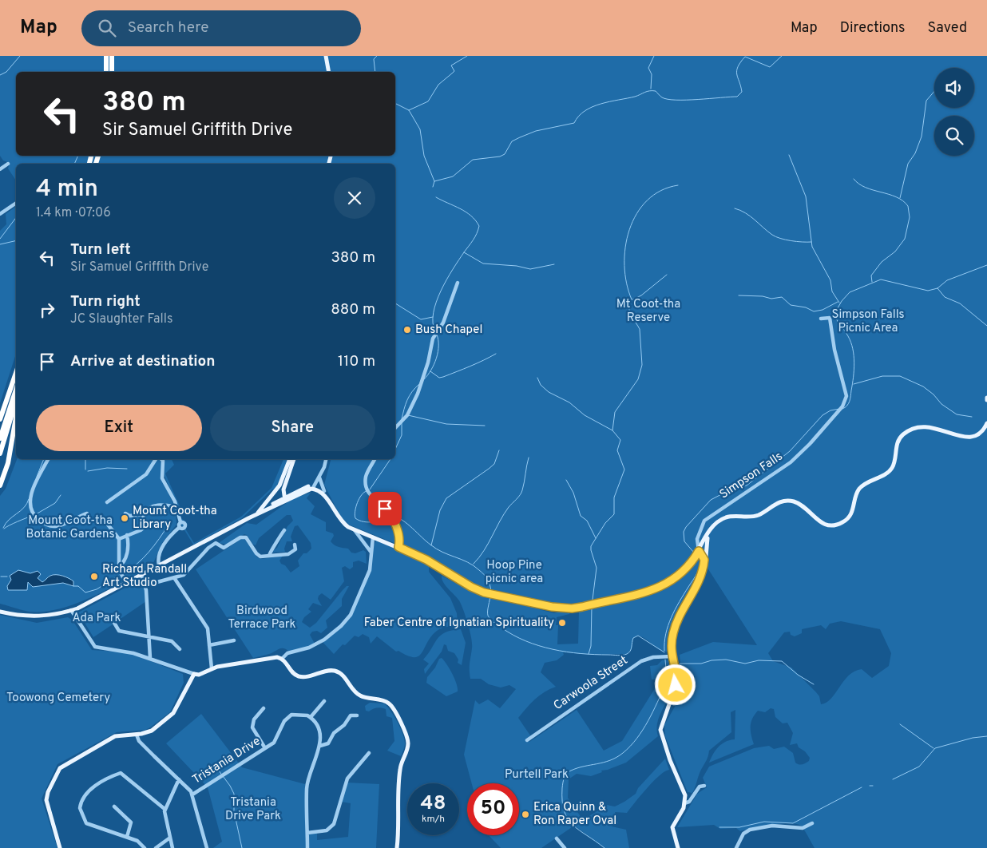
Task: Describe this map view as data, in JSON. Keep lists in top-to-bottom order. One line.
{"streets":{"street":["Simpson Falls","Carwoola Street","Tristania Drive"]},"parks":["Mt Coot-tha Reserve","Simpson Falls Picnic Area","Mount Coot-tha Botanic Gardens","Hoop Pine picnic area","Birdwood Terrace Park","Ada Park","Toowong Cemetery","Purtell Park","Tristania Drive Park"],"places":["Bush Chapel","Mount Coot-tha Library","Richard Randall Art Studio","Faber Centre of Ignatian Spirituality","Erica Quinn & Ron Raper Oval"],"page":{"header":"Map","search":"Search here","nav":["Map","Directions","Saved"],"turn":["380 m","Sir Samuel Griffith Drive"],"heading":["4 min","1.4 km · 07:06"],"list":[{"name":"Turn left","note":"Sir Samuel Griffith Drive","value":"380 m"},{"name":"Turn right","note":"JC Slaughter Falls","value":"880 m"},{"name":"Arrive at destination","value":"110 m"}],"buttons":["Exit","Share"],"speed":"48 km/h","limit":"50"}}
